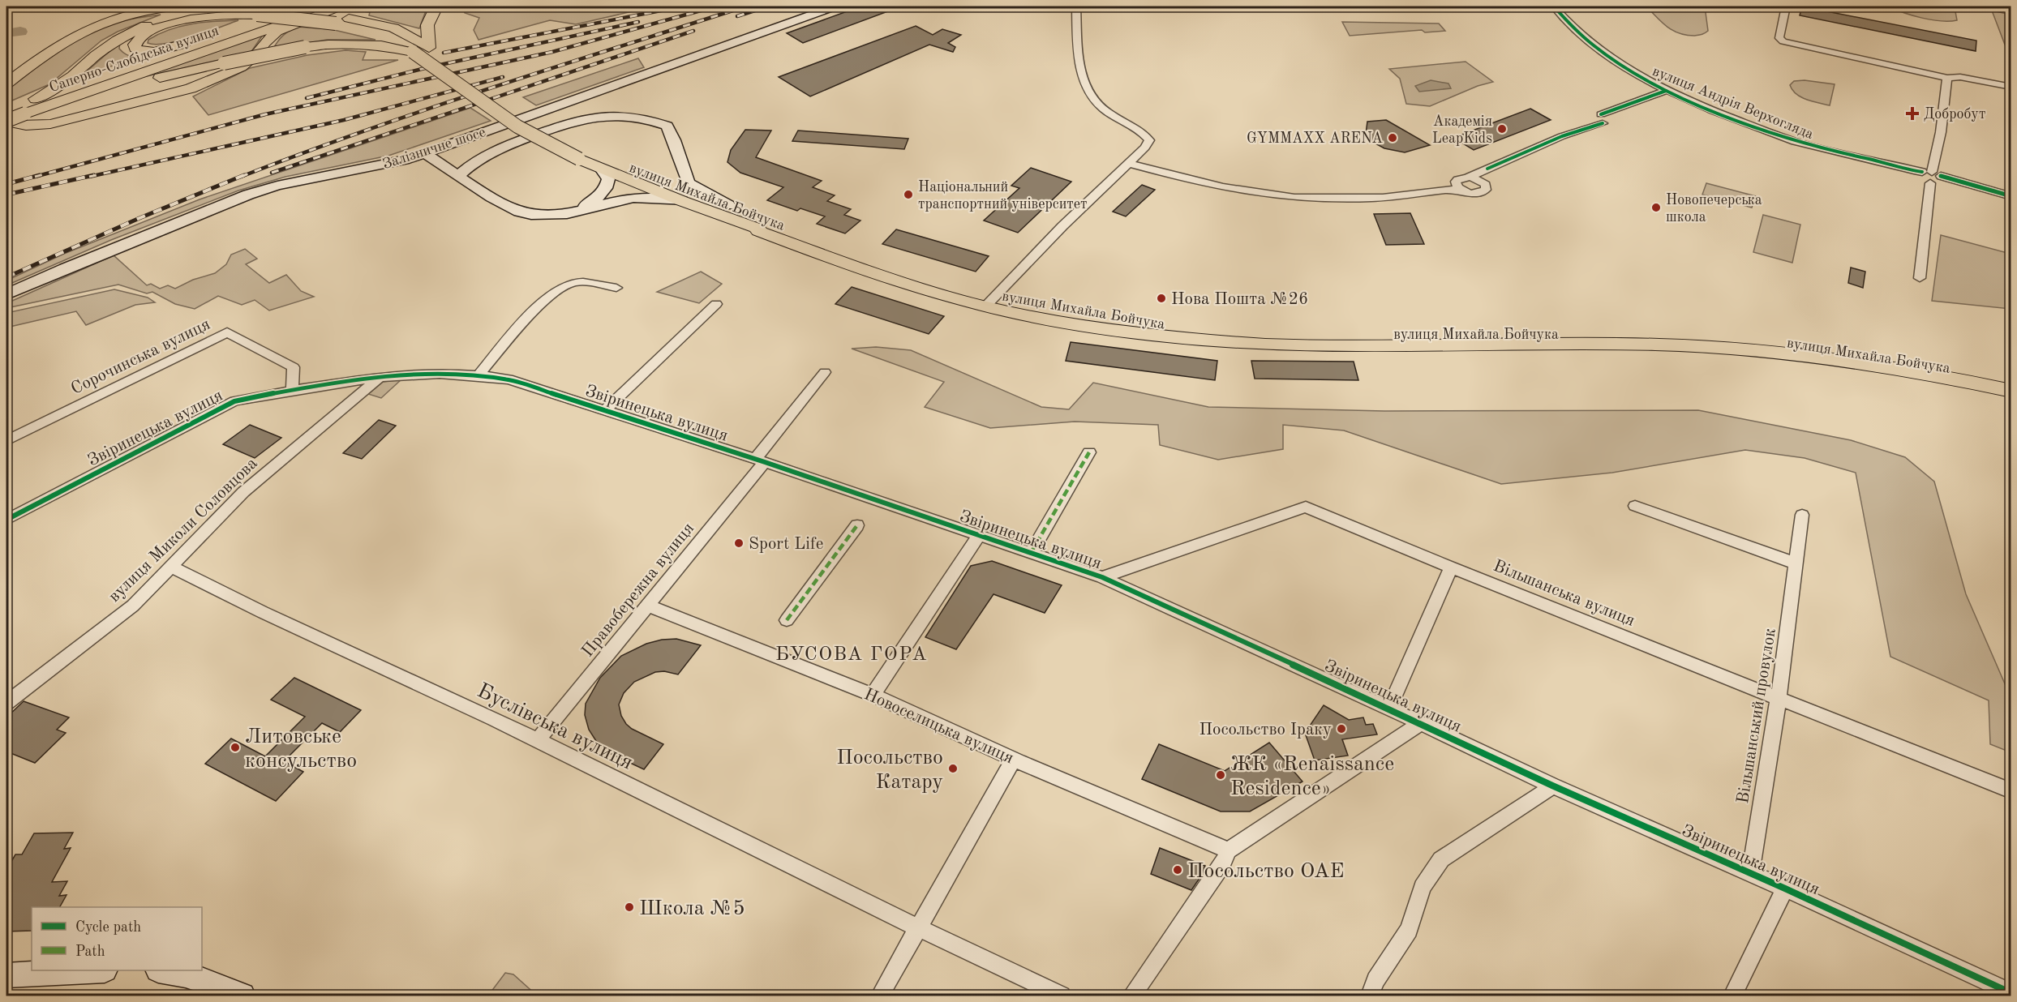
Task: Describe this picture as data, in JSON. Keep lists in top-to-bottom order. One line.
{"streets":{"main road":["Саперно-Слобідська вулиця","вулиця Михайла Бойчука"],"street":["вулиця Андрія Верхогляда","Залізничне шосе","Сорочинська вулиця","Звіринецька вулиця","вулиця Миколи Соловцова","Правобережна вулиця","Вільшанська вулиця","Вільшанський провулок","Буслівська вулиця","Новоселицька вулиця"]},"crossings":[["Сорочинська вулиця","Звіринецька вулиця"],["Звіринецька вулиця","вулиця Миколи Соловцова"],["Звіринецька вулиця","Правобережна вулиця"],["Звіринецька вулиця","Вільшанська вулиця"],["Звіринецька вулиця","Вільшанський провулок"],["вулиця Миколи Соловцова","Буслівська вулиця"],["Правобережна вулиця","Буслівська вулиця"],["Правобережна вулиця","Новоселицька вулиця"],["Вільшанська вулиця","Вільшанський провулок"]],"districts":["БУСОВА ГОРА"],"places":{"health":["Добробут"],"other":["Академія LeapKids","GYMMAXX ARENA","Національний транспортний університет","Новопечерська школа","Нова Пошта №26","Sport Life","Посольство Іраку","Литовське консульство","Посольство Катару","ЖК «Renaissance Residence»","Посольство ОАЕ","Школа №5"]},"legend":["Cycle path","Path"]}
